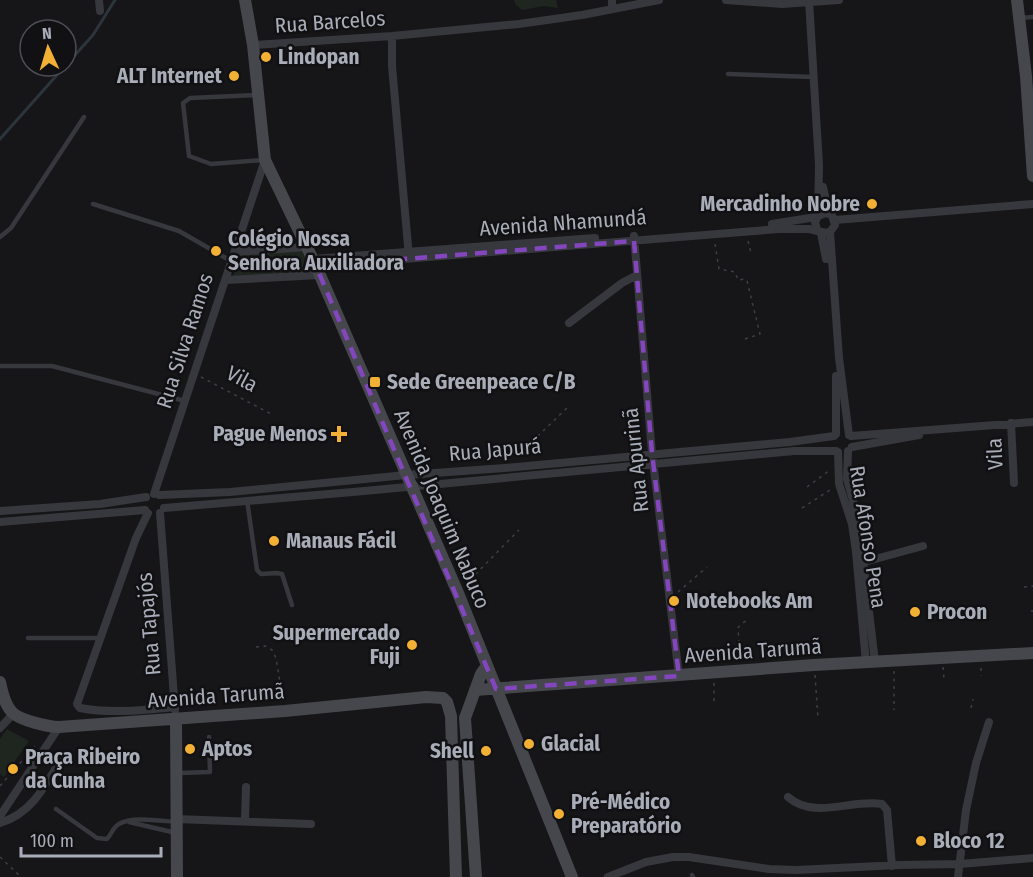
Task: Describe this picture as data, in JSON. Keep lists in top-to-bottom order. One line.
{"streets":{"main road":["Rua Silva Ramos","Avenida Joaquim Nabuco","Rua Tapajós","Avenida Tarumã"],"street":["Rua Barcelos","Avenida Nhamundá","Vila","Rua Japurá","Rua Apurinã","Rua Afonso Pena"]},"crossings":[["Rua Barcelos","Rua Silva Ramos"],["Avenida Nhamundá","Rua Silva Ramos"],["Avenida Nhamundá","Rua Apurinã"],["Avenida Nhamundá","Avenida Joaquim Nabuco"],["Rua Silva Ramos","Vila"],["Rua Silva Ramos","Rua Japurá"],["Rua Silva Ramos","Avenida Joaquim Nabuco"],["Rua Silva Ramos","Rua Tapajós"],["Rua Japurá","Rua Apurinã"],["Rua Japurá","Avenida Joaquim Nabuco"],["Rua Japurá","Rua Afonso Pena"],["Rua Japurá","Rua Tapajós"],["Rua Apurinã","Avenida Tarumã"],["Avenida Joaquim Nabuco","Avenida Tarumã"],["Rua Afonso Pena","Avenida Tarumã"],["Rua Tapajós","Avenida Tarumã"]],"places":{"other":["Lindopan","ALT Internet","Mercadinho Nobre","Colégio Nossa Senhora Auxiliadora","Manaus Fácil","Notebooks Am","Procon","Supermercado Fuji","Glacial","Aptos","Shell","Praça Ribeiro da Cunha","Pré-Médico Preparatório","Bloco 12"],"transit":["Sede Greenpeace C/B"],"health":["Pague Menos"]},"scale_bar":"100 m","north":"top"}
